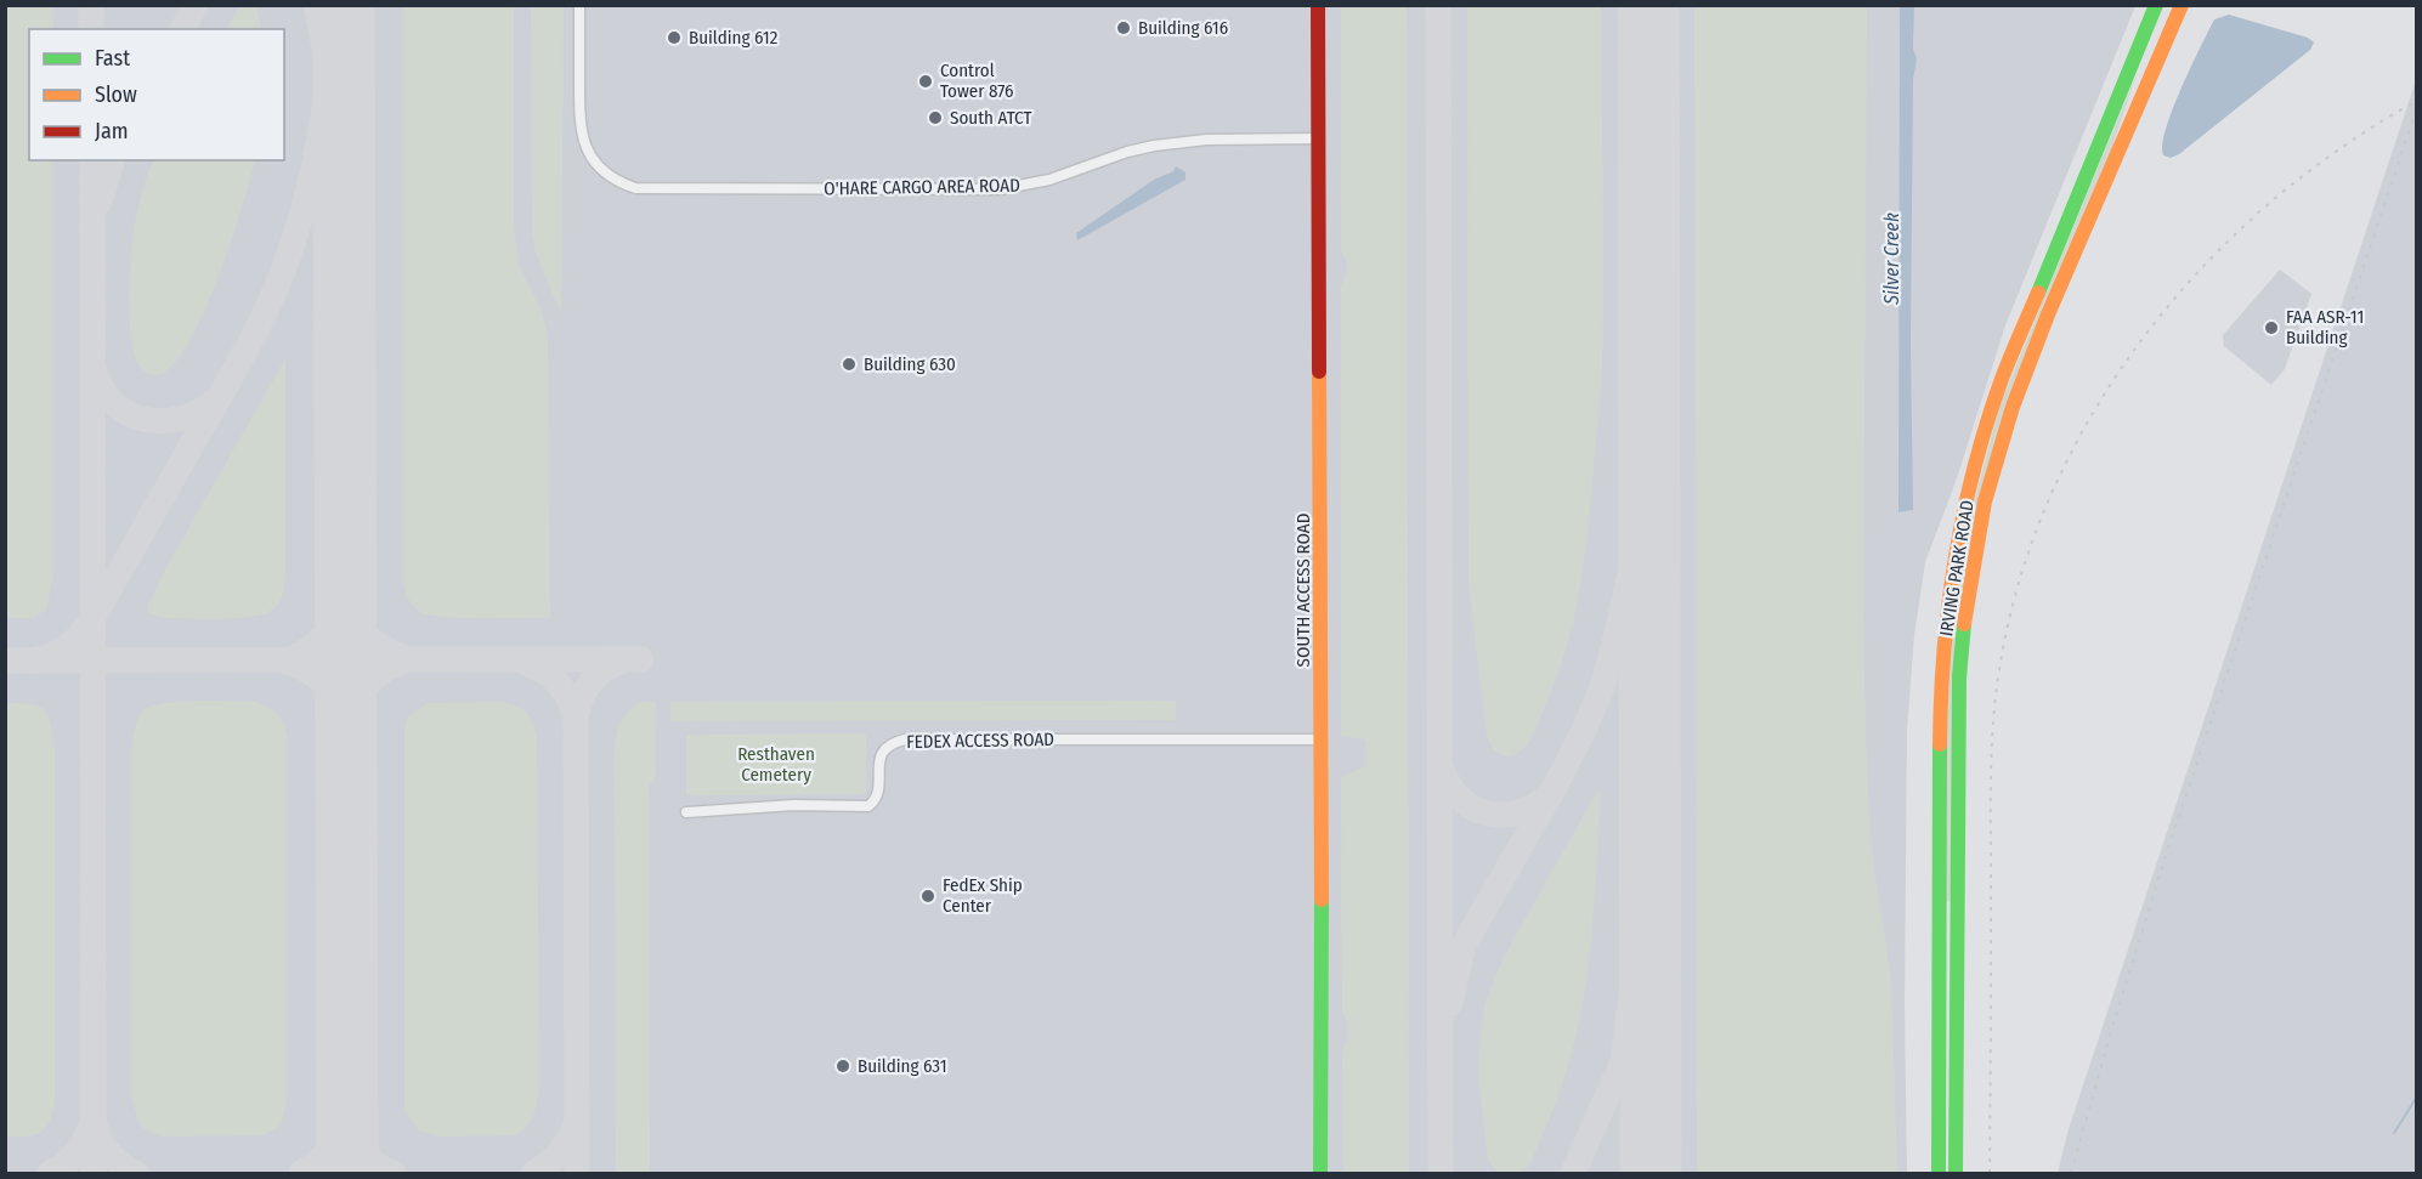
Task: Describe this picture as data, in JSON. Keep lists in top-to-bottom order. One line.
{"streets":{"main road":["IRVING PARK ROAD","SOUTH ACCESS ROAD"],"street":["O'HARE CARGO AREA ROAD","FEDEX ACCESS ROAD"]},"crossings":[["O'HARE CARGO AREA ROAD","SOUTH ACCESS ROAD"],["SOUTH ACCESS ROAD","FEDEX ACCESS ROAD"]],"water":["Silver Creek"],"parks":["Resthaven Cemetery"],"places":["Building 616","Building 612","Control Tower 876","South ATCT","FAA ASR-11 Building","Building 630","FedEx Ship Center","Building 631"],"legend":["Fast","Slow","Jam"]}
